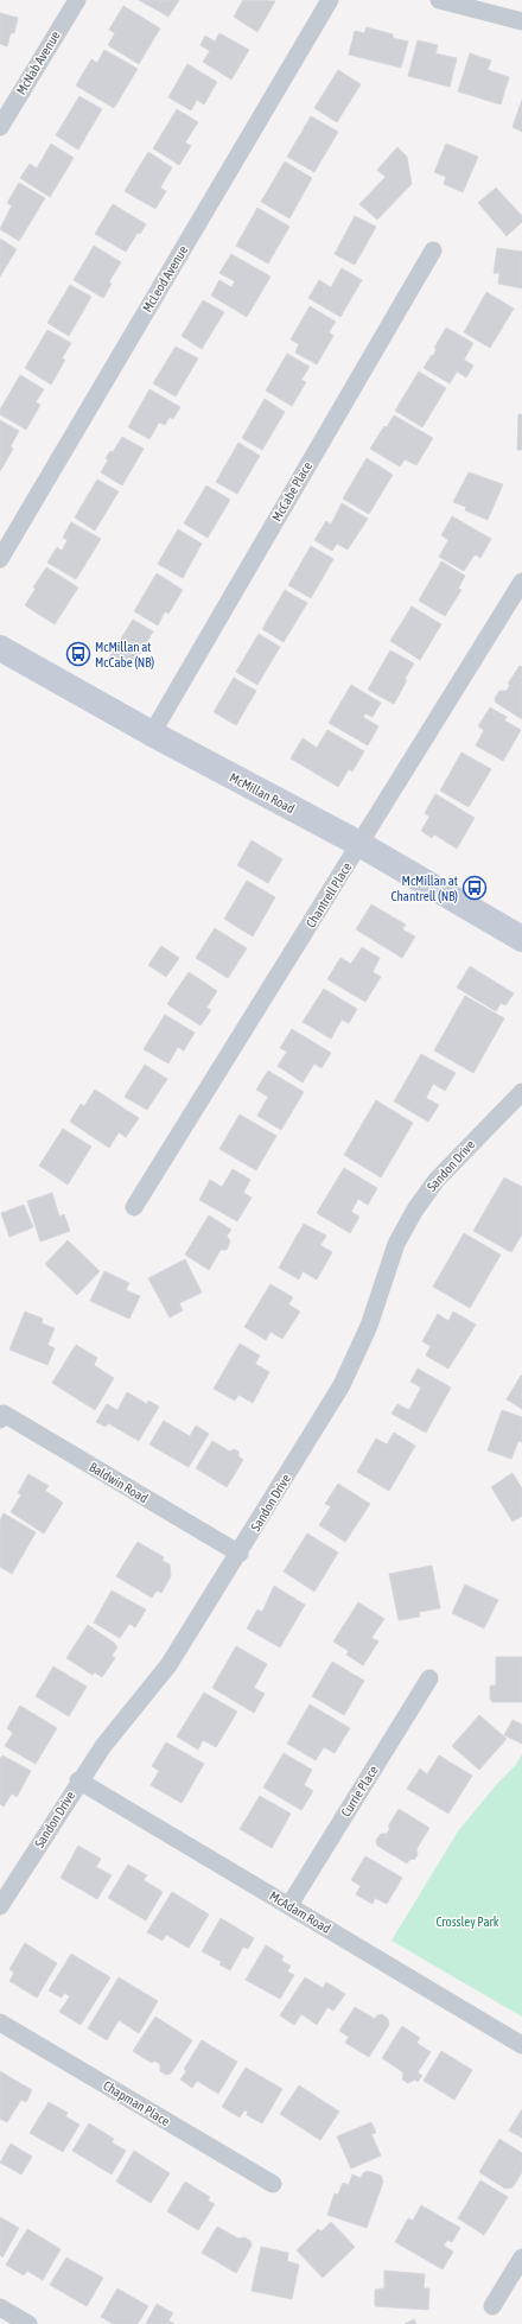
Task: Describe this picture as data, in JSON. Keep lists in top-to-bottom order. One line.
{"streets":{"main road":["McMillan Road"],"street":["McNab Avenue","McLeod Avenue","McCabe Place","Chantrell Place","Sandon Drive","Baldwin Road","Currie Place","McAdam Road","Chapman Place"]},"crossings":[["McCabe Place","McMillan Road"],["McMillan Road","Chantrell Place"],["Sandon Drive","Baldwin Road"],["Sandon Drive","McAdam Road"],["Currie Place","McAdam Road"]],"parks":["Crossley Park"],"places":{"bus stop":["McMillan at McCabe (NB)","McMillan at Chantrell (NB)"]}}
